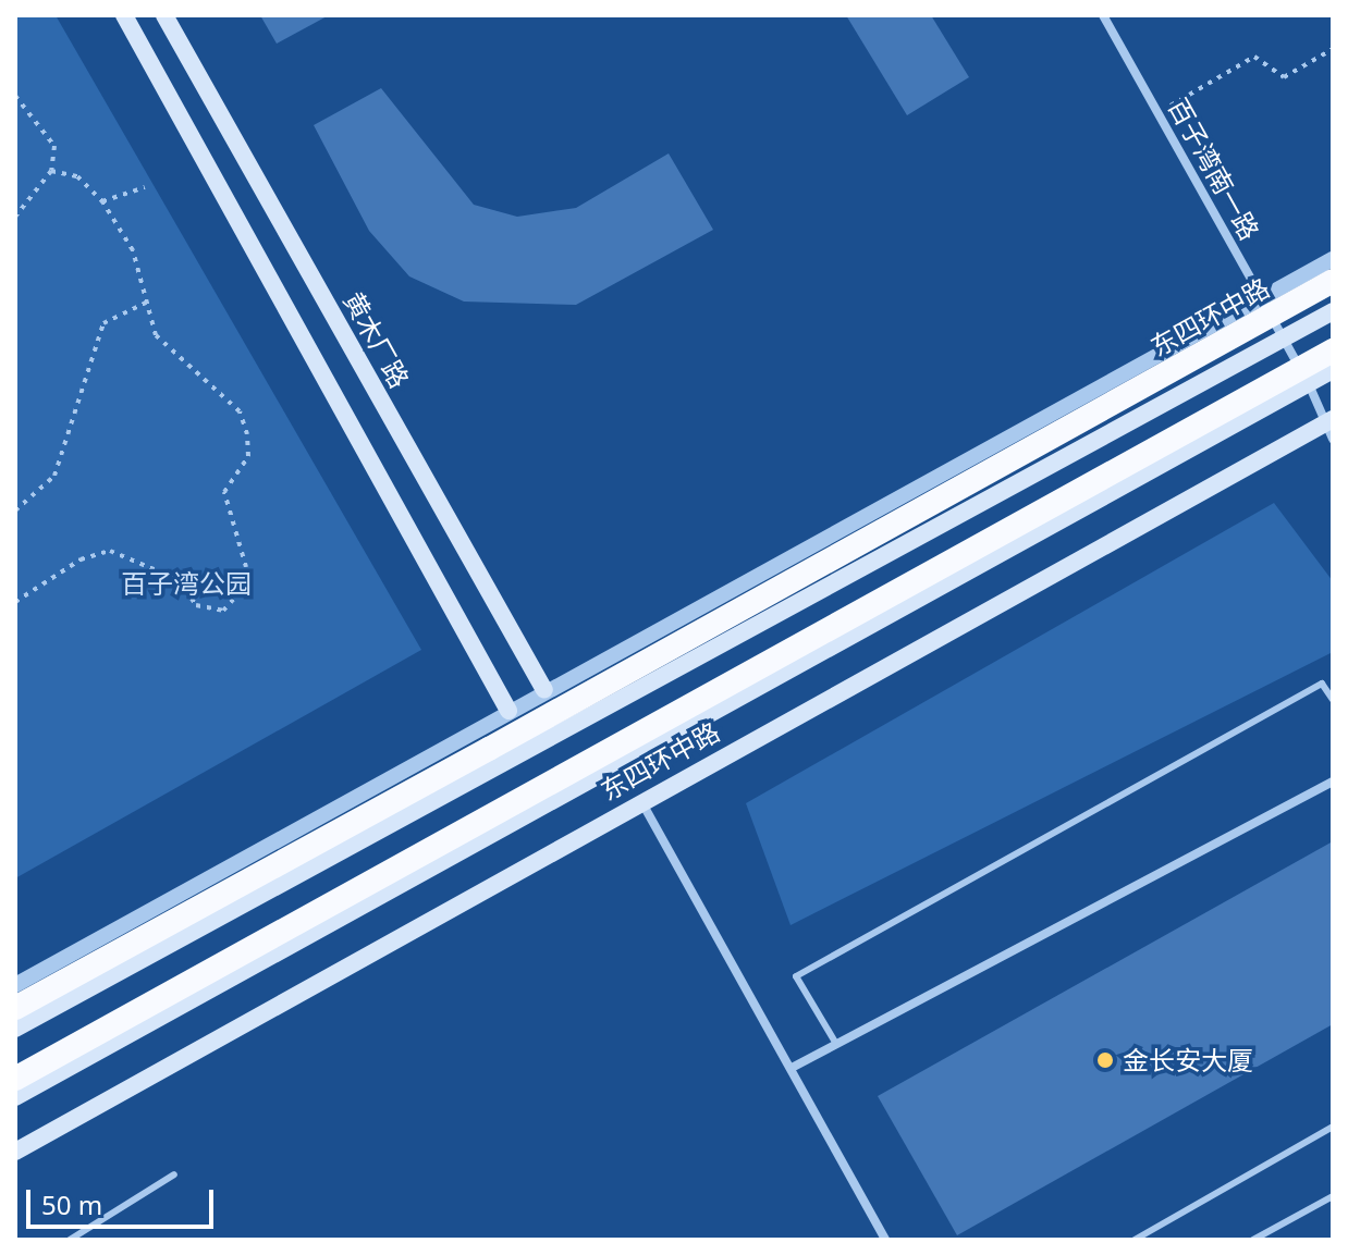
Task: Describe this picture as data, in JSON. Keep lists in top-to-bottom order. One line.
{"streets":{"highway":["东四环中路"],"main road":["黄木厂路"],"street":["百子湾南一路"]},"crossings":[["百子湾南一路","东四环中路"],["东四环中路","黄木厂路"]],"parks":["百子湾公园"],"places":["金长安大厦"],"scale_bar":"50 m"}
